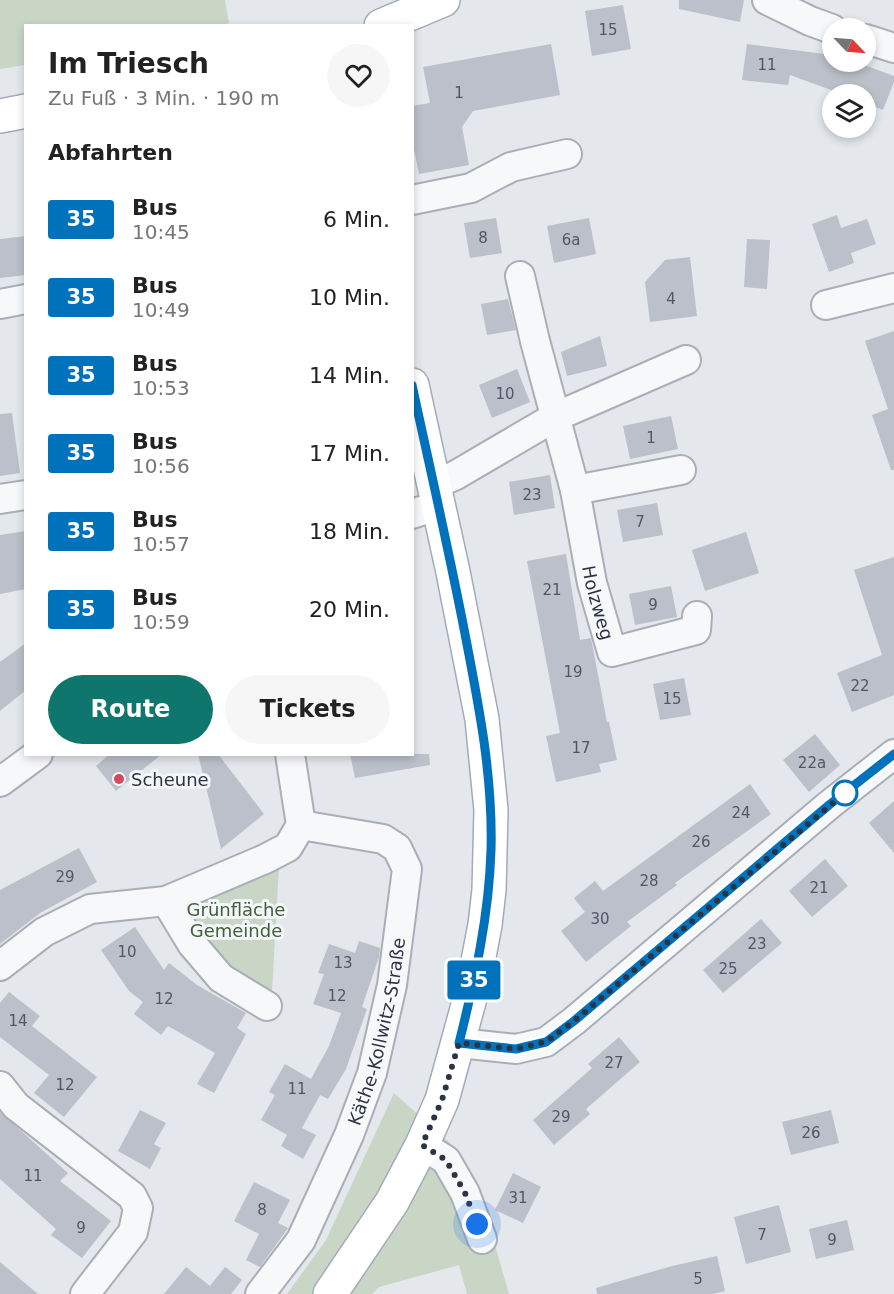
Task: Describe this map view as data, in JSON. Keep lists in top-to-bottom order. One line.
{"streets":{"street":["Holzweg","Käthe-Kollwitz-Straße"]},"parks":["Grünfläche Gemeinde"],"places":["Scheune"],"lines":["bus line 35"],"house_numbers":["15","11","1","8","6a","4","10","1","23","7","21","9","19","22","15","17","22a","24","26","29","28","21","30","23","10","13","25","12","12","14","27","12","11","29","26","11","31","8","9","7","9","5"],"north":"bottom right","page":{"on_map":"35","heading":[["Im Triesch","Zu Fuß · 3 Min. · 190 m"],"Abfahrten"],"list":[{"mark":"35","name":"Bus","note":"10:45","value":"6 Min."},{"mark":"35","name":"Bus","note":"10:49","value":"10 Min."},{"mark":"35","name":"Bus","note":"10:53","value":"14 Min."},{"mark":"35","name":"Bus","note":"10:56","value":"17 Min."},{"mark":"35","name":"Bus","note":"10:57","value":"18 Min."},{"mark":"35","name":"Bus","note":"10:59","value":"20 Min."}],"buttons":["Route","Tickets"]}}
